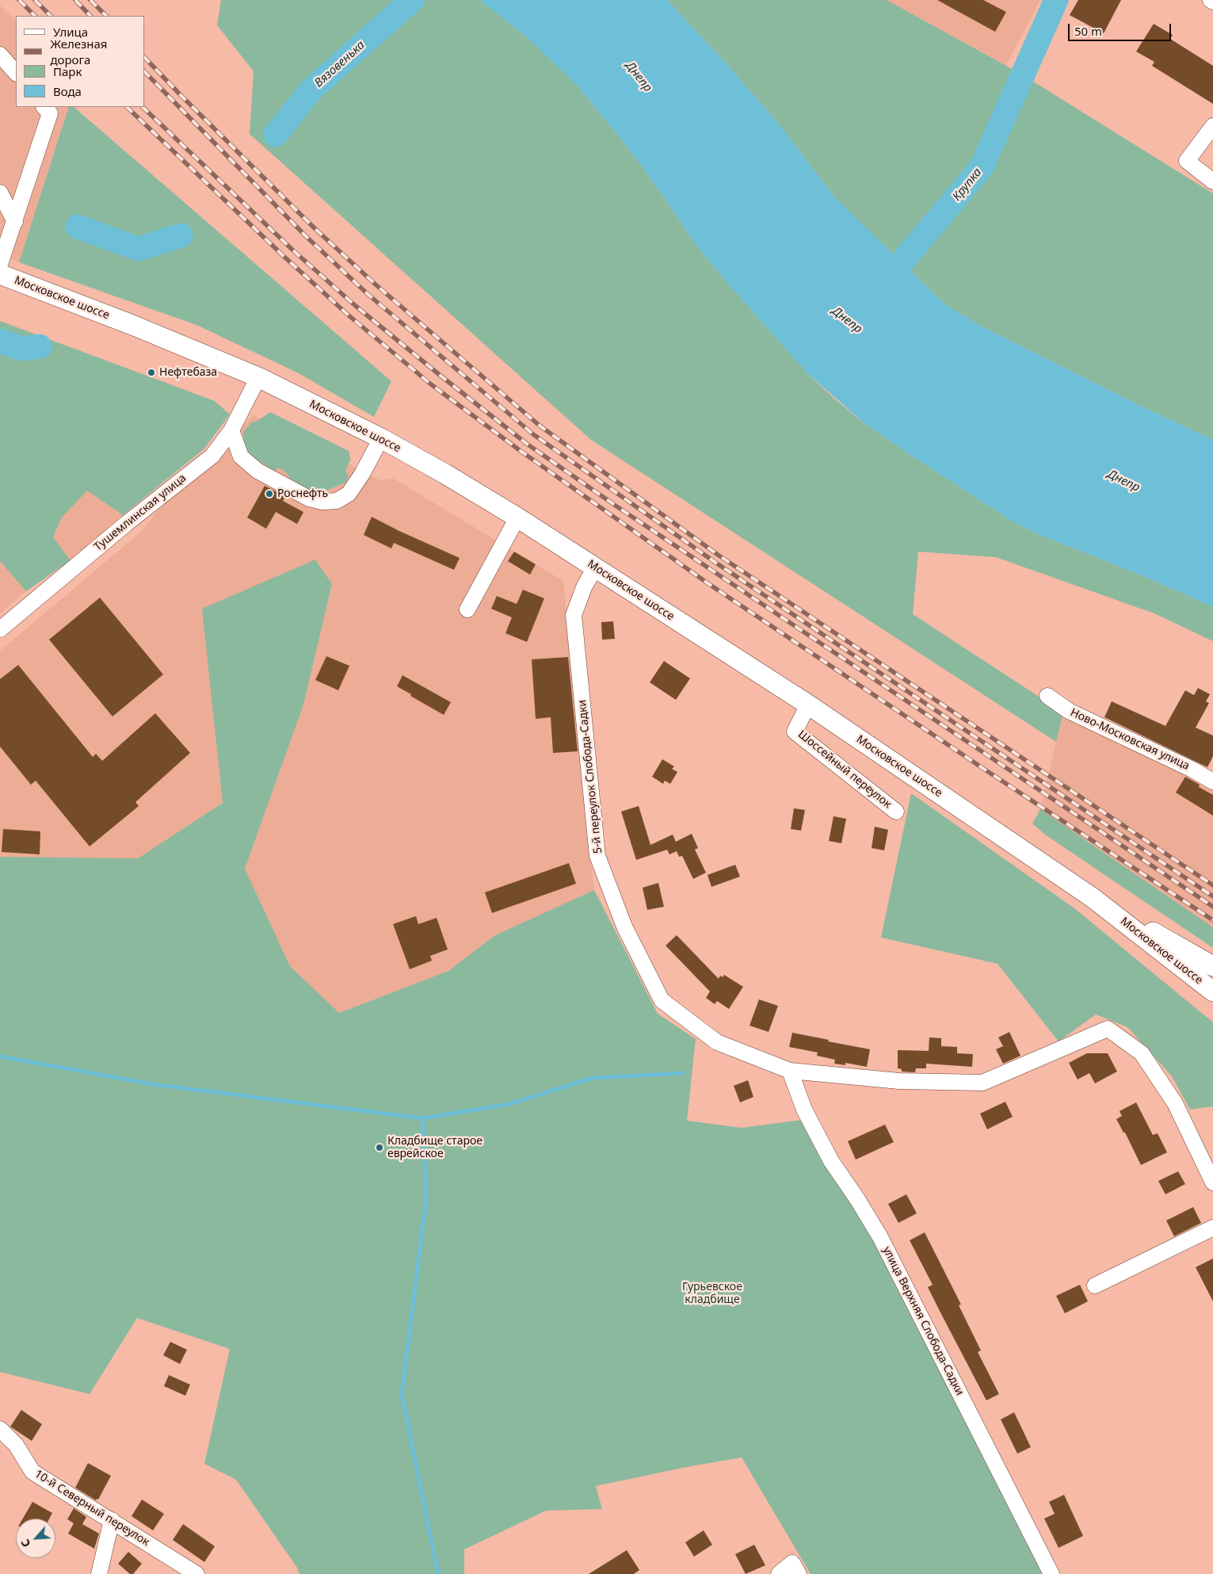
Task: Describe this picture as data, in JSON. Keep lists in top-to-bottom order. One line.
{"streets":{"main road":["Московское шоссе"],"street":["Тушемлинская улица","Ново-Московская улица","Шоссейный переулок","5-й переулок Слобода-Садки","улица Верхняя Слобода-Садки","10-й Северный переулок"]},"crossings":[["Московское шоссе","Тушемлинская улица"],["Московское шоссе","Шоссейный переулок"],["Московское шоссе","5-й переулок Слобода-Садки"],["5-й переулок Слобода-Садки","улица Верхняя Слобода-Садки"]],"water":["Вязовенька","Днепр","Крупка"],"parks":["Гурьевское кладбище"],"places":["Нефтебаза","Роснефть","Кладбище старое еврейское"],"legend":["Улица","Железная дорога","Парк","Вода"],"scale_bar":"50 m","north":"bottom left"}
